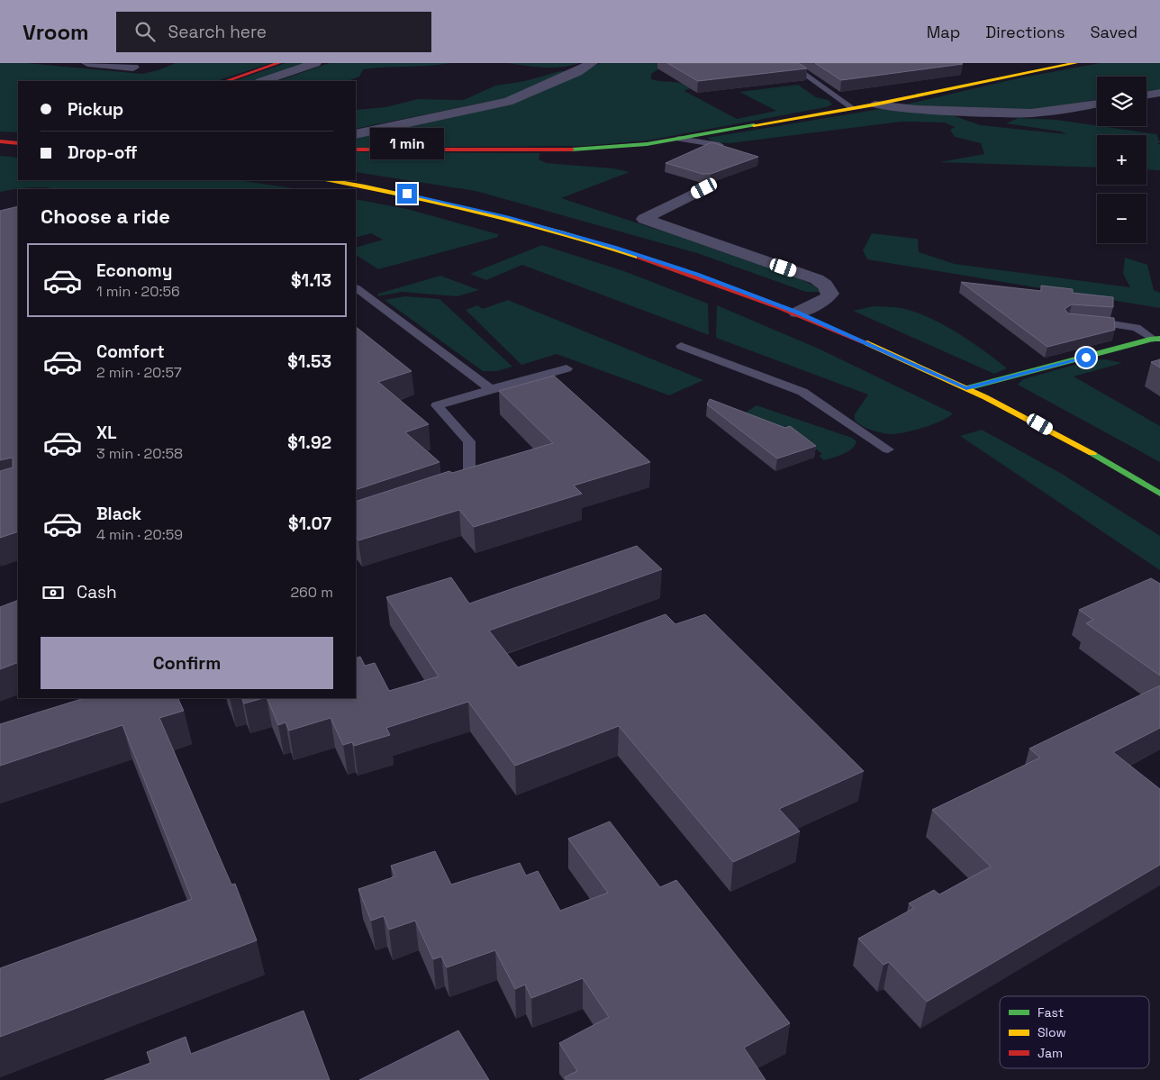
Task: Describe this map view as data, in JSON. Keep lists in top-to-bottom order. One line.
{"legend":["Fast","Slow","Jam"],"page":{"header":"Vroom","search":"Search here","nav":["Map","Directions","Saved"],"map_buttons":["+","−"],"banner":["Pickup","Drop-off"],"bubble":"1 min","heading":"Choose a ride","list":[{"name":"Economy","note":"1 min · 20:56","value":"$1.13"},{"name":"Comfort","note":"2 min · 20:57","value":"$1.53"},{"name":"XL","note":"3 min · 20:58","value":"$1.92"},{"name":"Black","note":"4 min · 20:59","value":"$1.07"}],"pay":["Cash","260 m"],"buttons":"Confirm"}}
